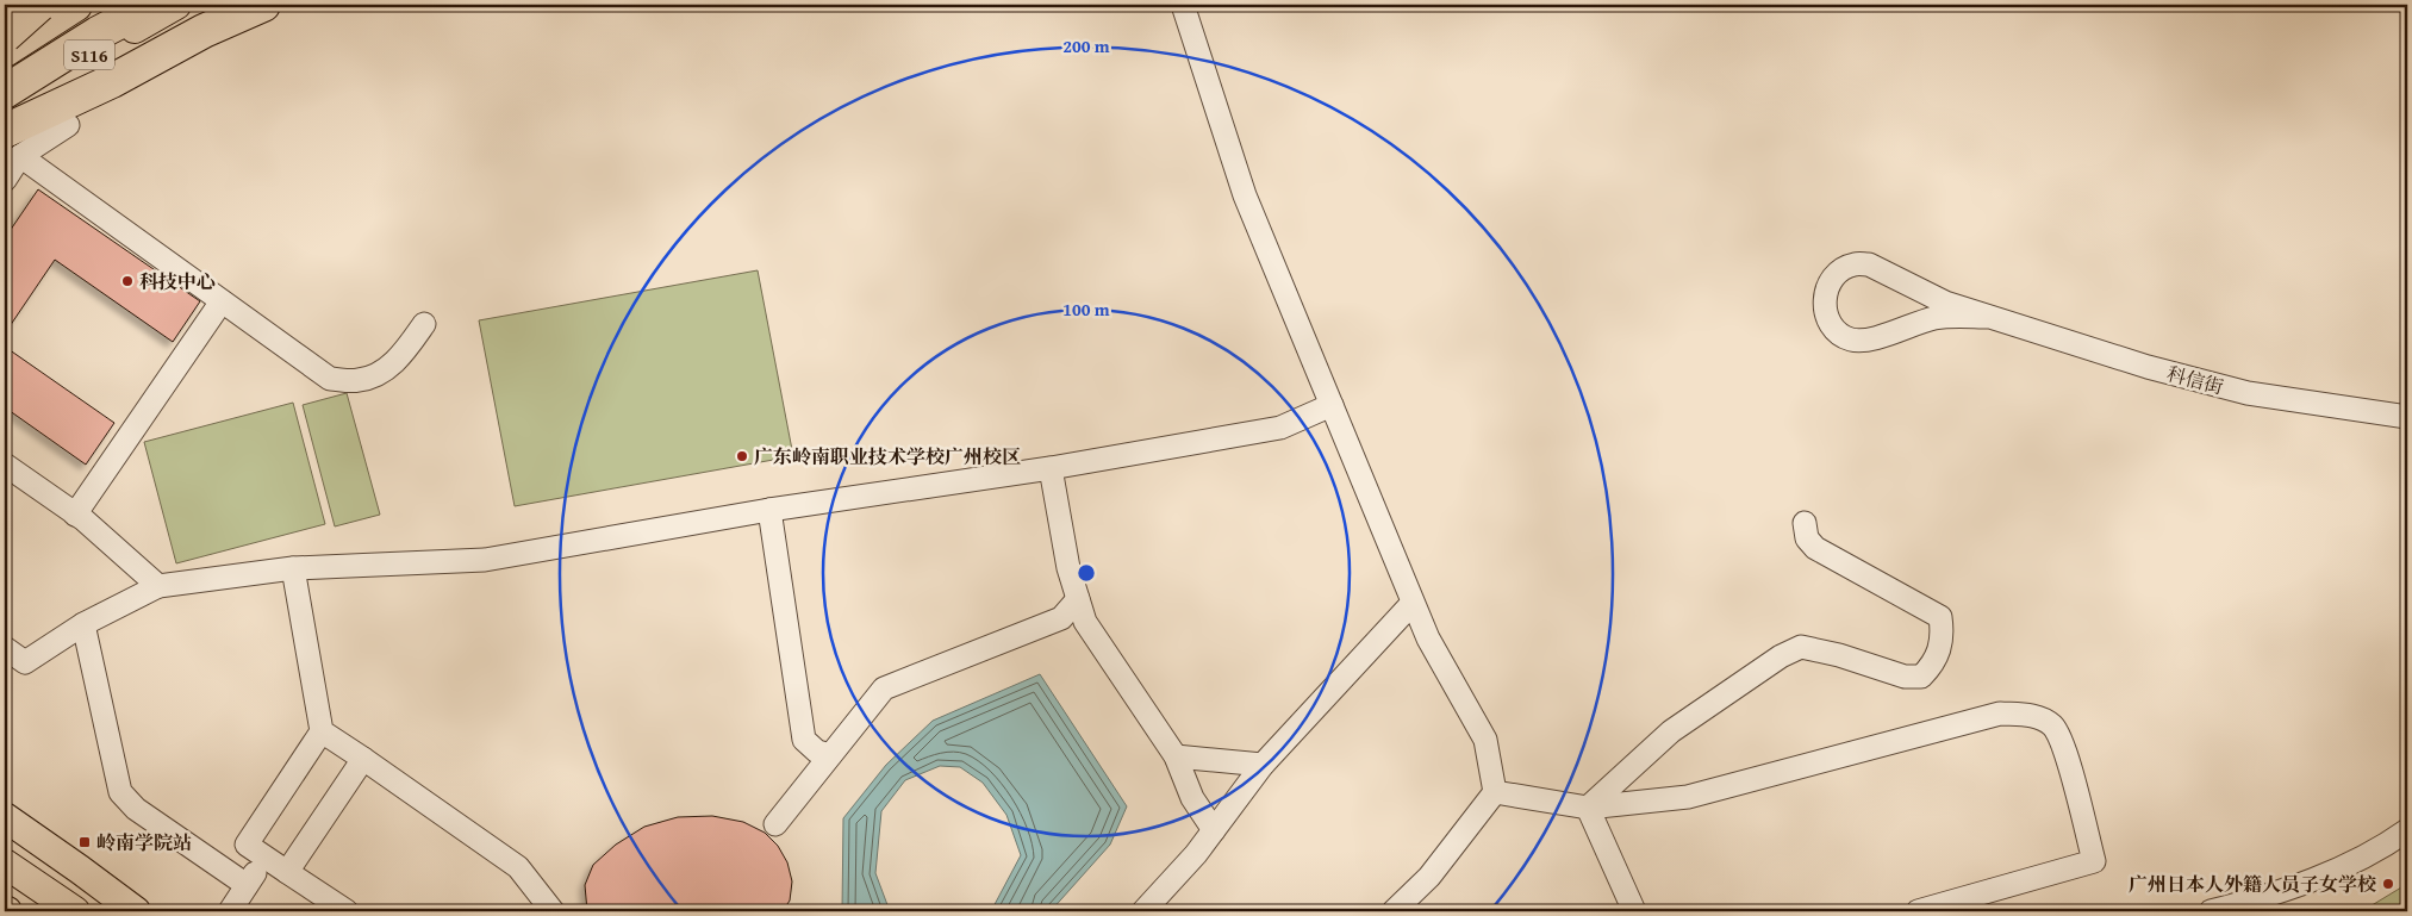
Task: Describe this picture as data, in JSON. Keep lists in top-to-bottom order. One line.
{"streets":{"main road":["S116"],"street":["科信街"]},"places":{"other":["科技中心","广东岭南职业技术学校广州校区","广州日本人外籍人员子女学校"],"transit":["岭南学院站"]},"rings":["200 m","100 m"]}
